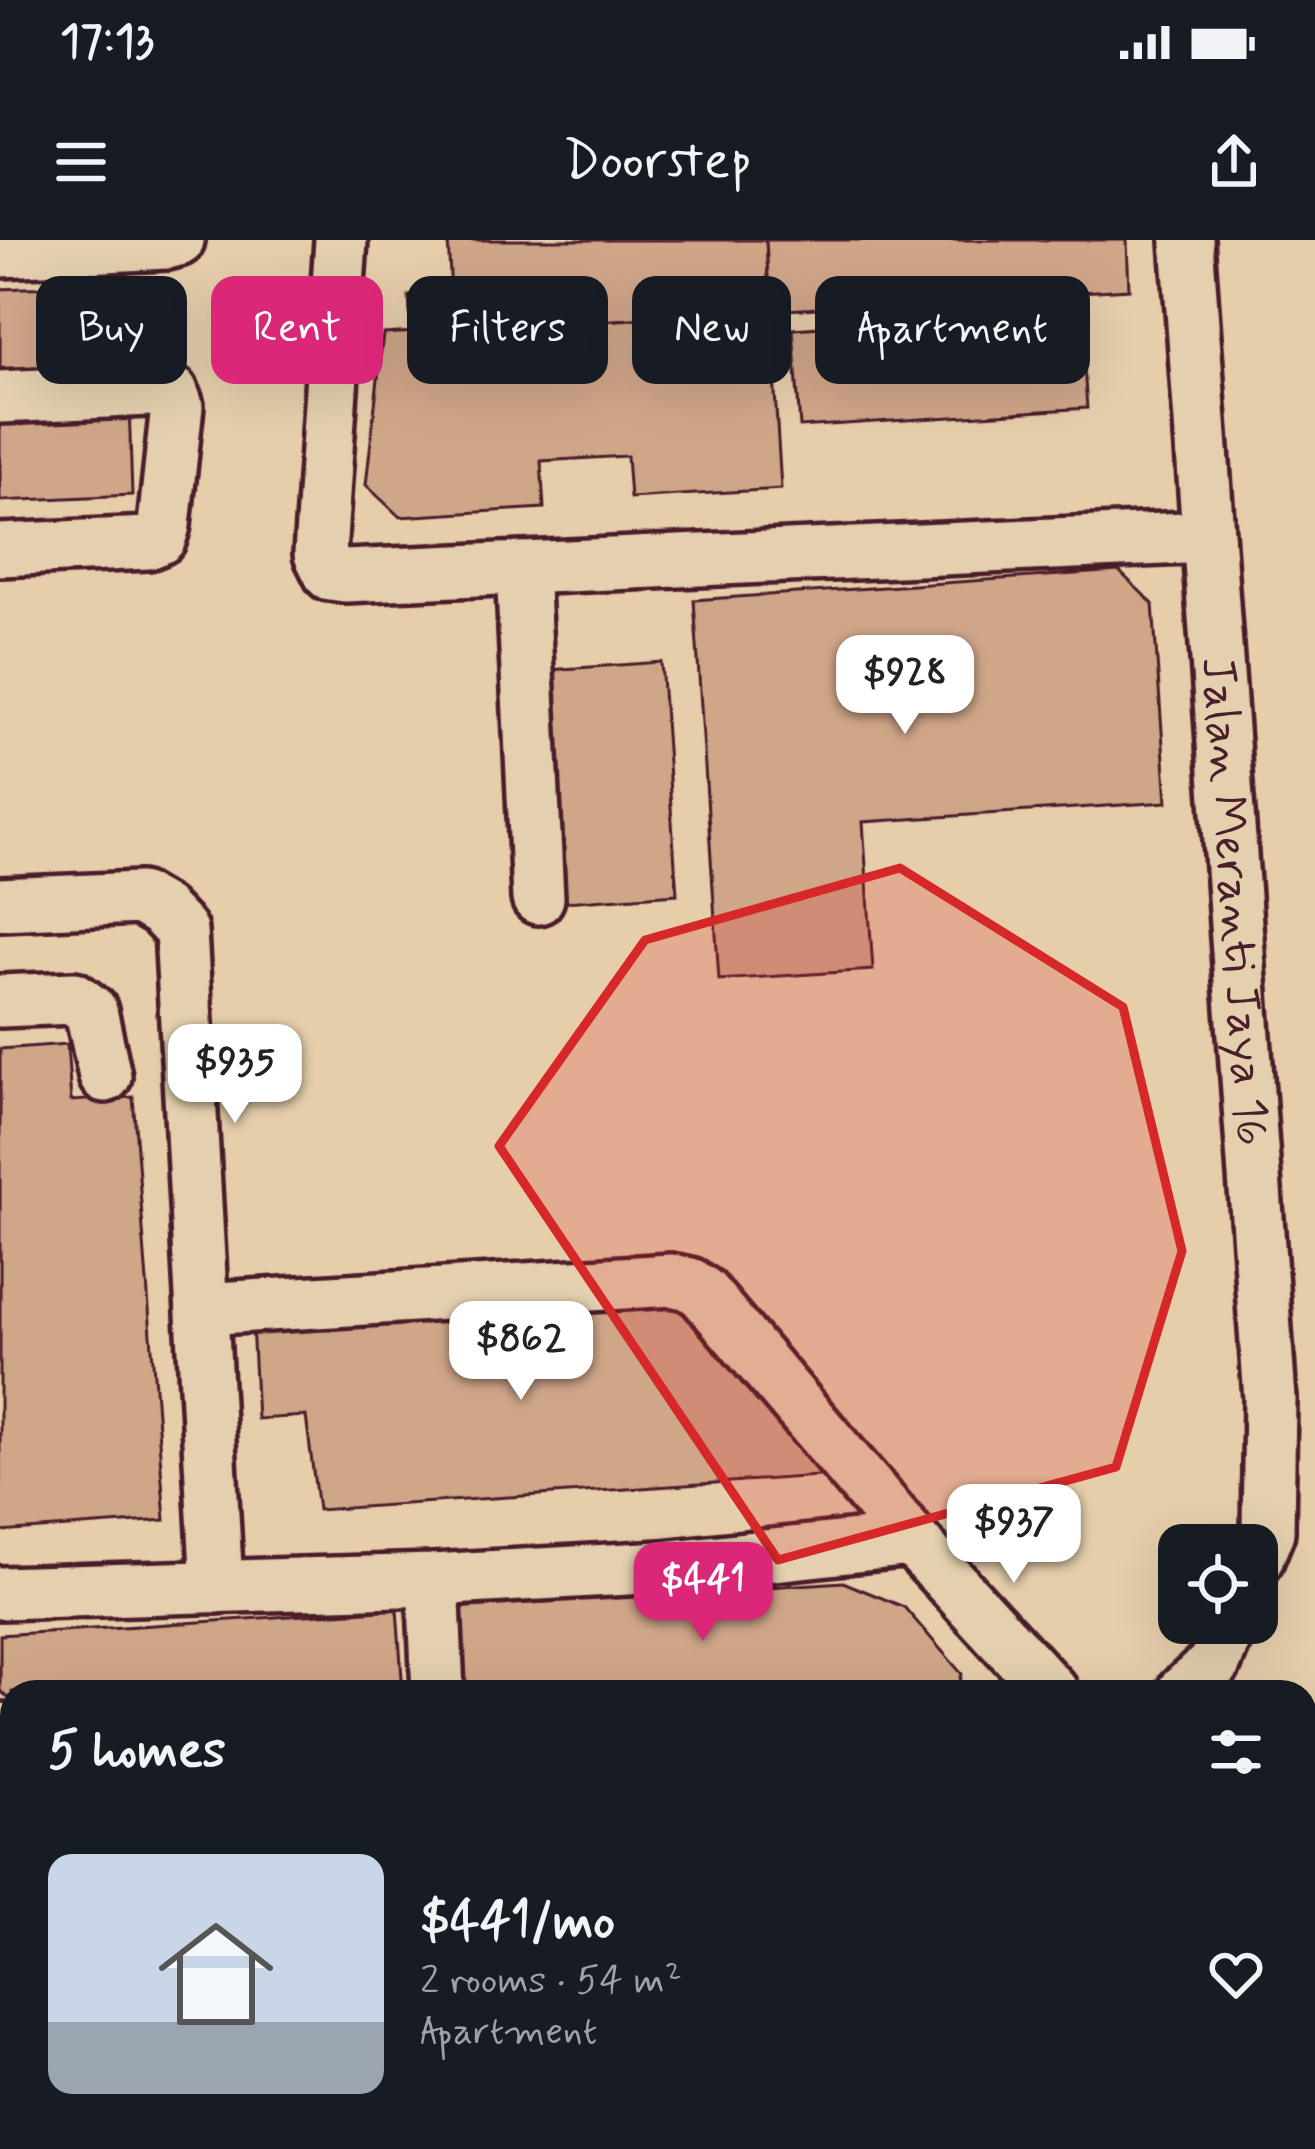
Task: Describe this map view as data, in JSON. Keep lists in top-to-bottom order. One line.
{"streets":{"street":["Jalan Meranti Jaya 16"]},"page":{"status":"17:13","header":"Doorstep","chip":["Buy","Rent","Filters","New","Apartment"],"price":["$928","$935","$862","$937","$441"],"heading":"5 homes","list":[{"name":"$441/mo","note":"2 rooms · 54 m² · Apartment"}]}}
